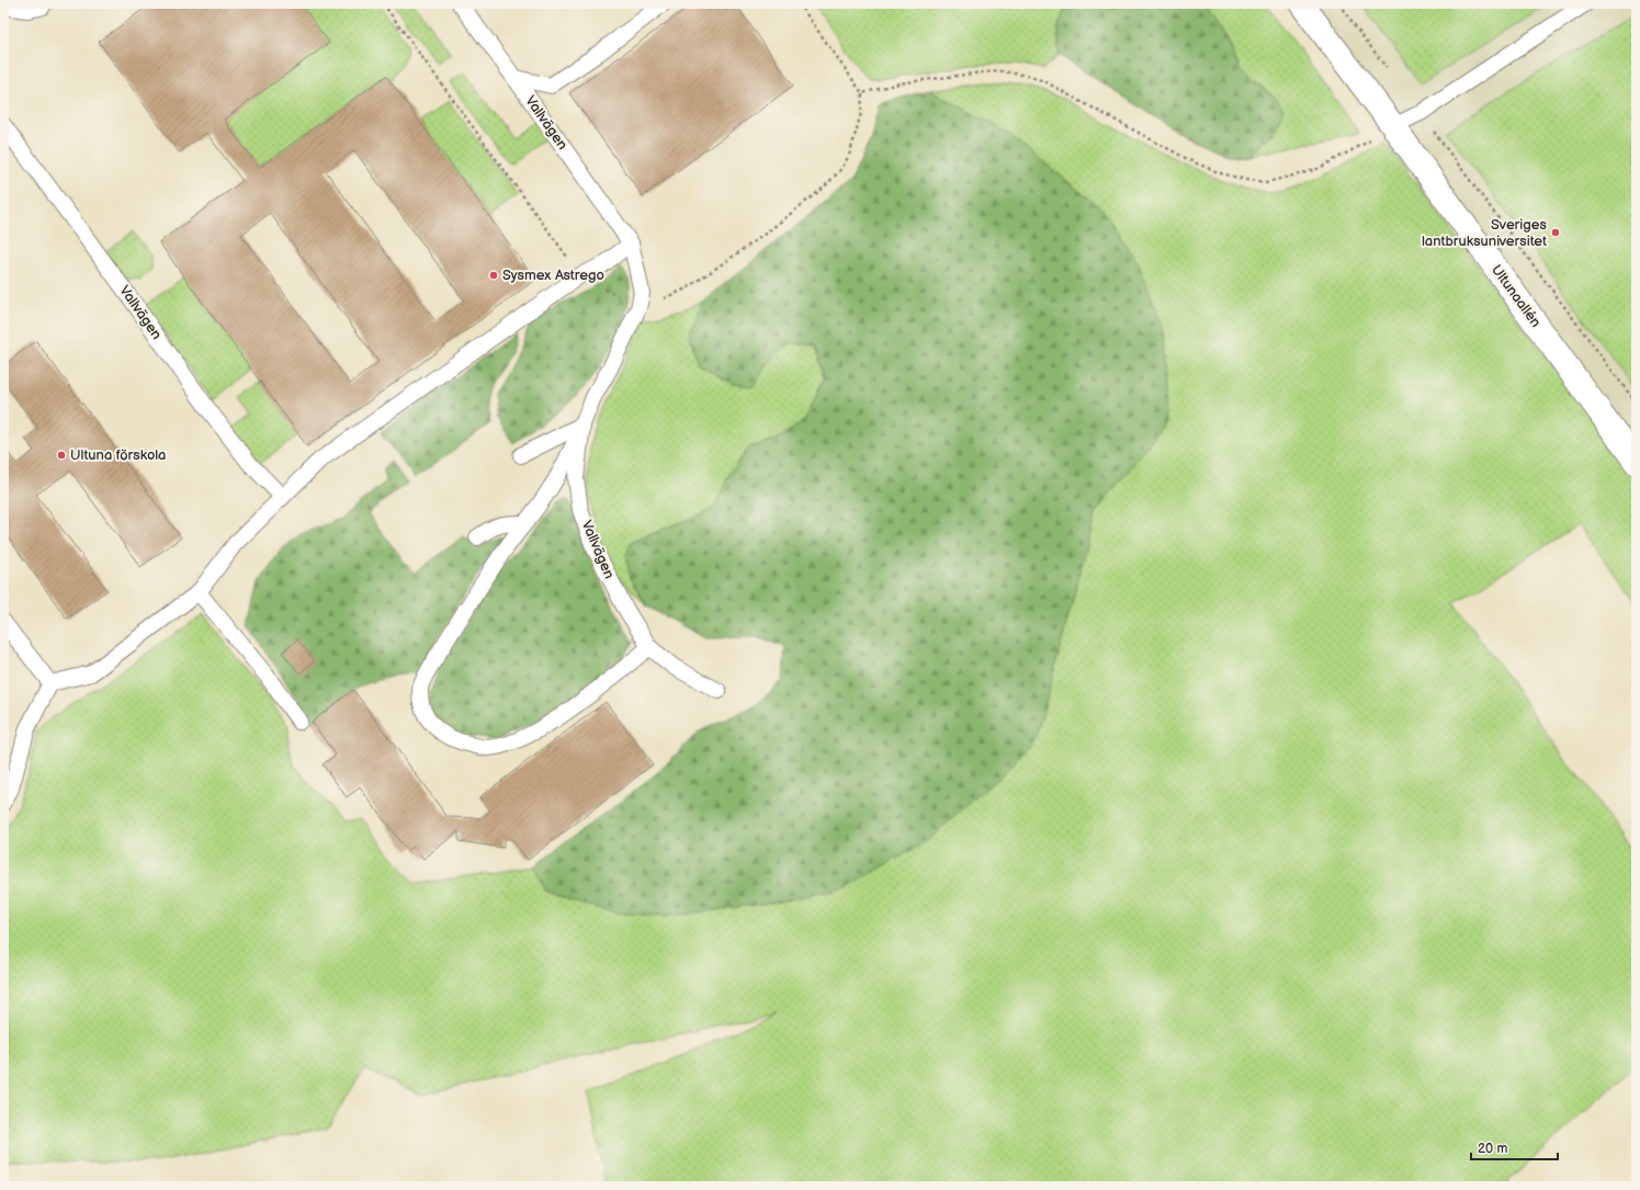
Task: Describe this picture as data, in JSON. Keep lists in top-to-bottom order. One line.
{"streets":{"street":["Ultunaallén"],"lane":["Vallvägen"]},"places":["Sveriges lantbruksuniversitet","Sysmex Astrego","Ultuna förskola"],"scale_bar":"20 m"}
